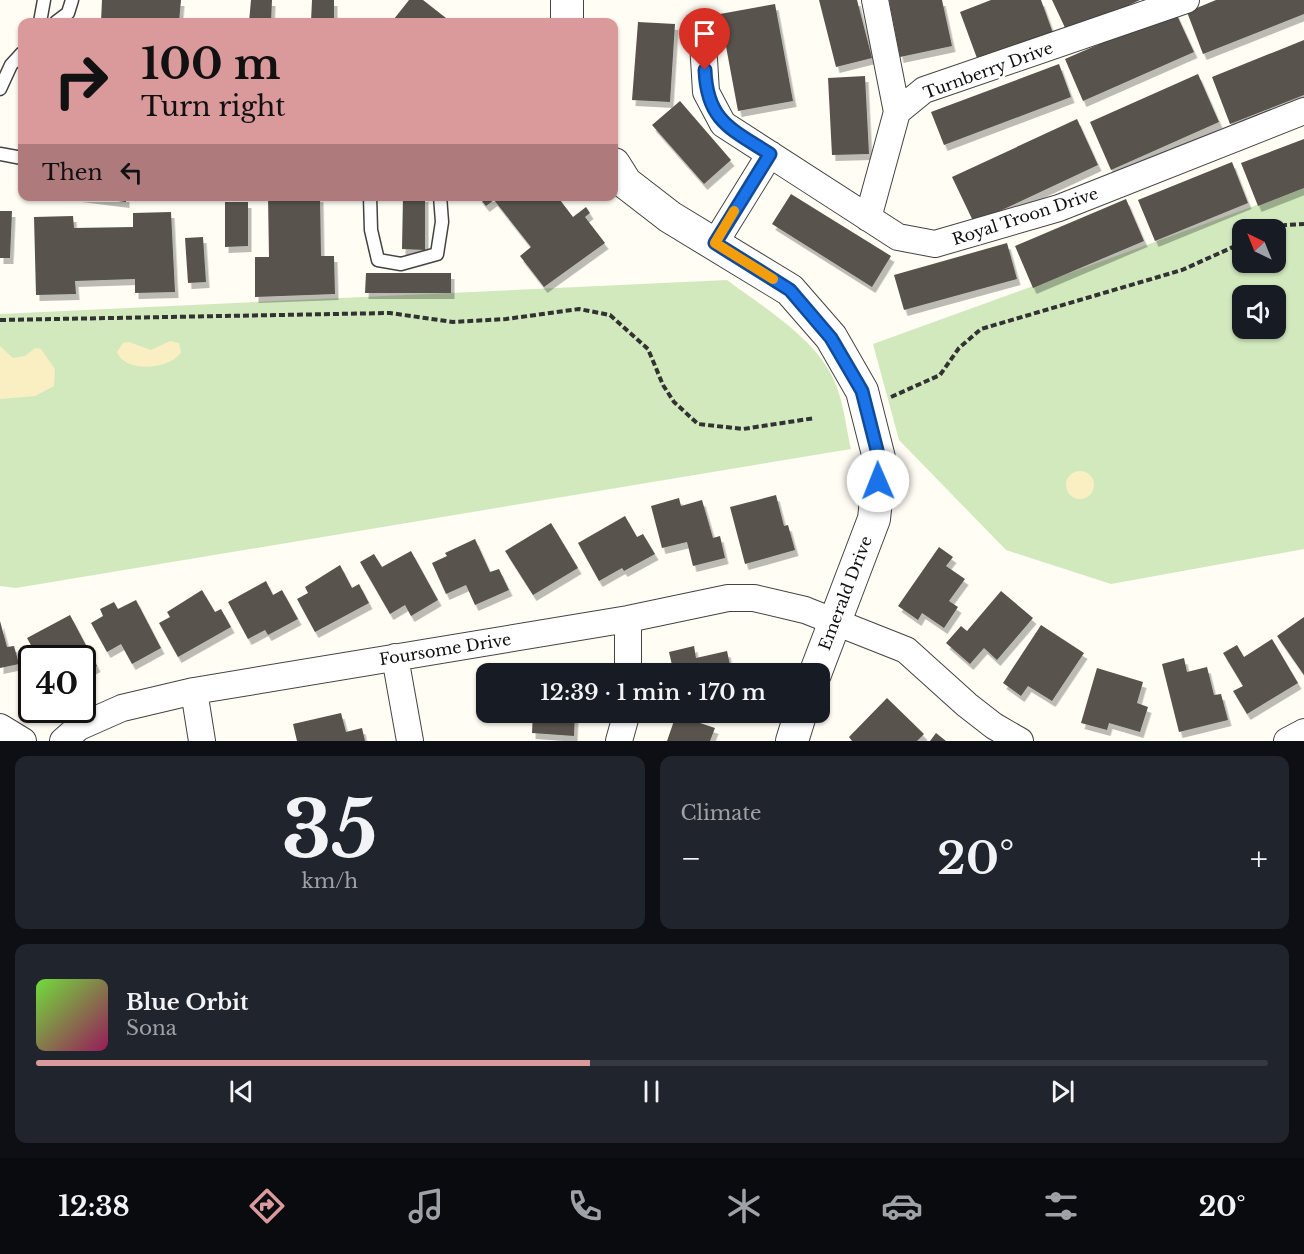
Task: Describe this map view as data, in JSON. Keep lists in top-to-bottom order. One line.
{"streets":{"street":["Turnberry Drive","Royal Troon Drive","Emerald Drive","Foursome Drive"]},"crossings":[["Emerald Drive","Foursome Drive"]],"north":"top left","page":{"turn":["100 m","Turn right"],"then":"Then","limit":"40","trip":"12:39 · 1 min · 170 m","tile":[["35","km/h"],"Climate"],"heat":["−","20°","+"],"song":["Blue Orbit","Sona"],"tabs":["12:38","20°"]}}
